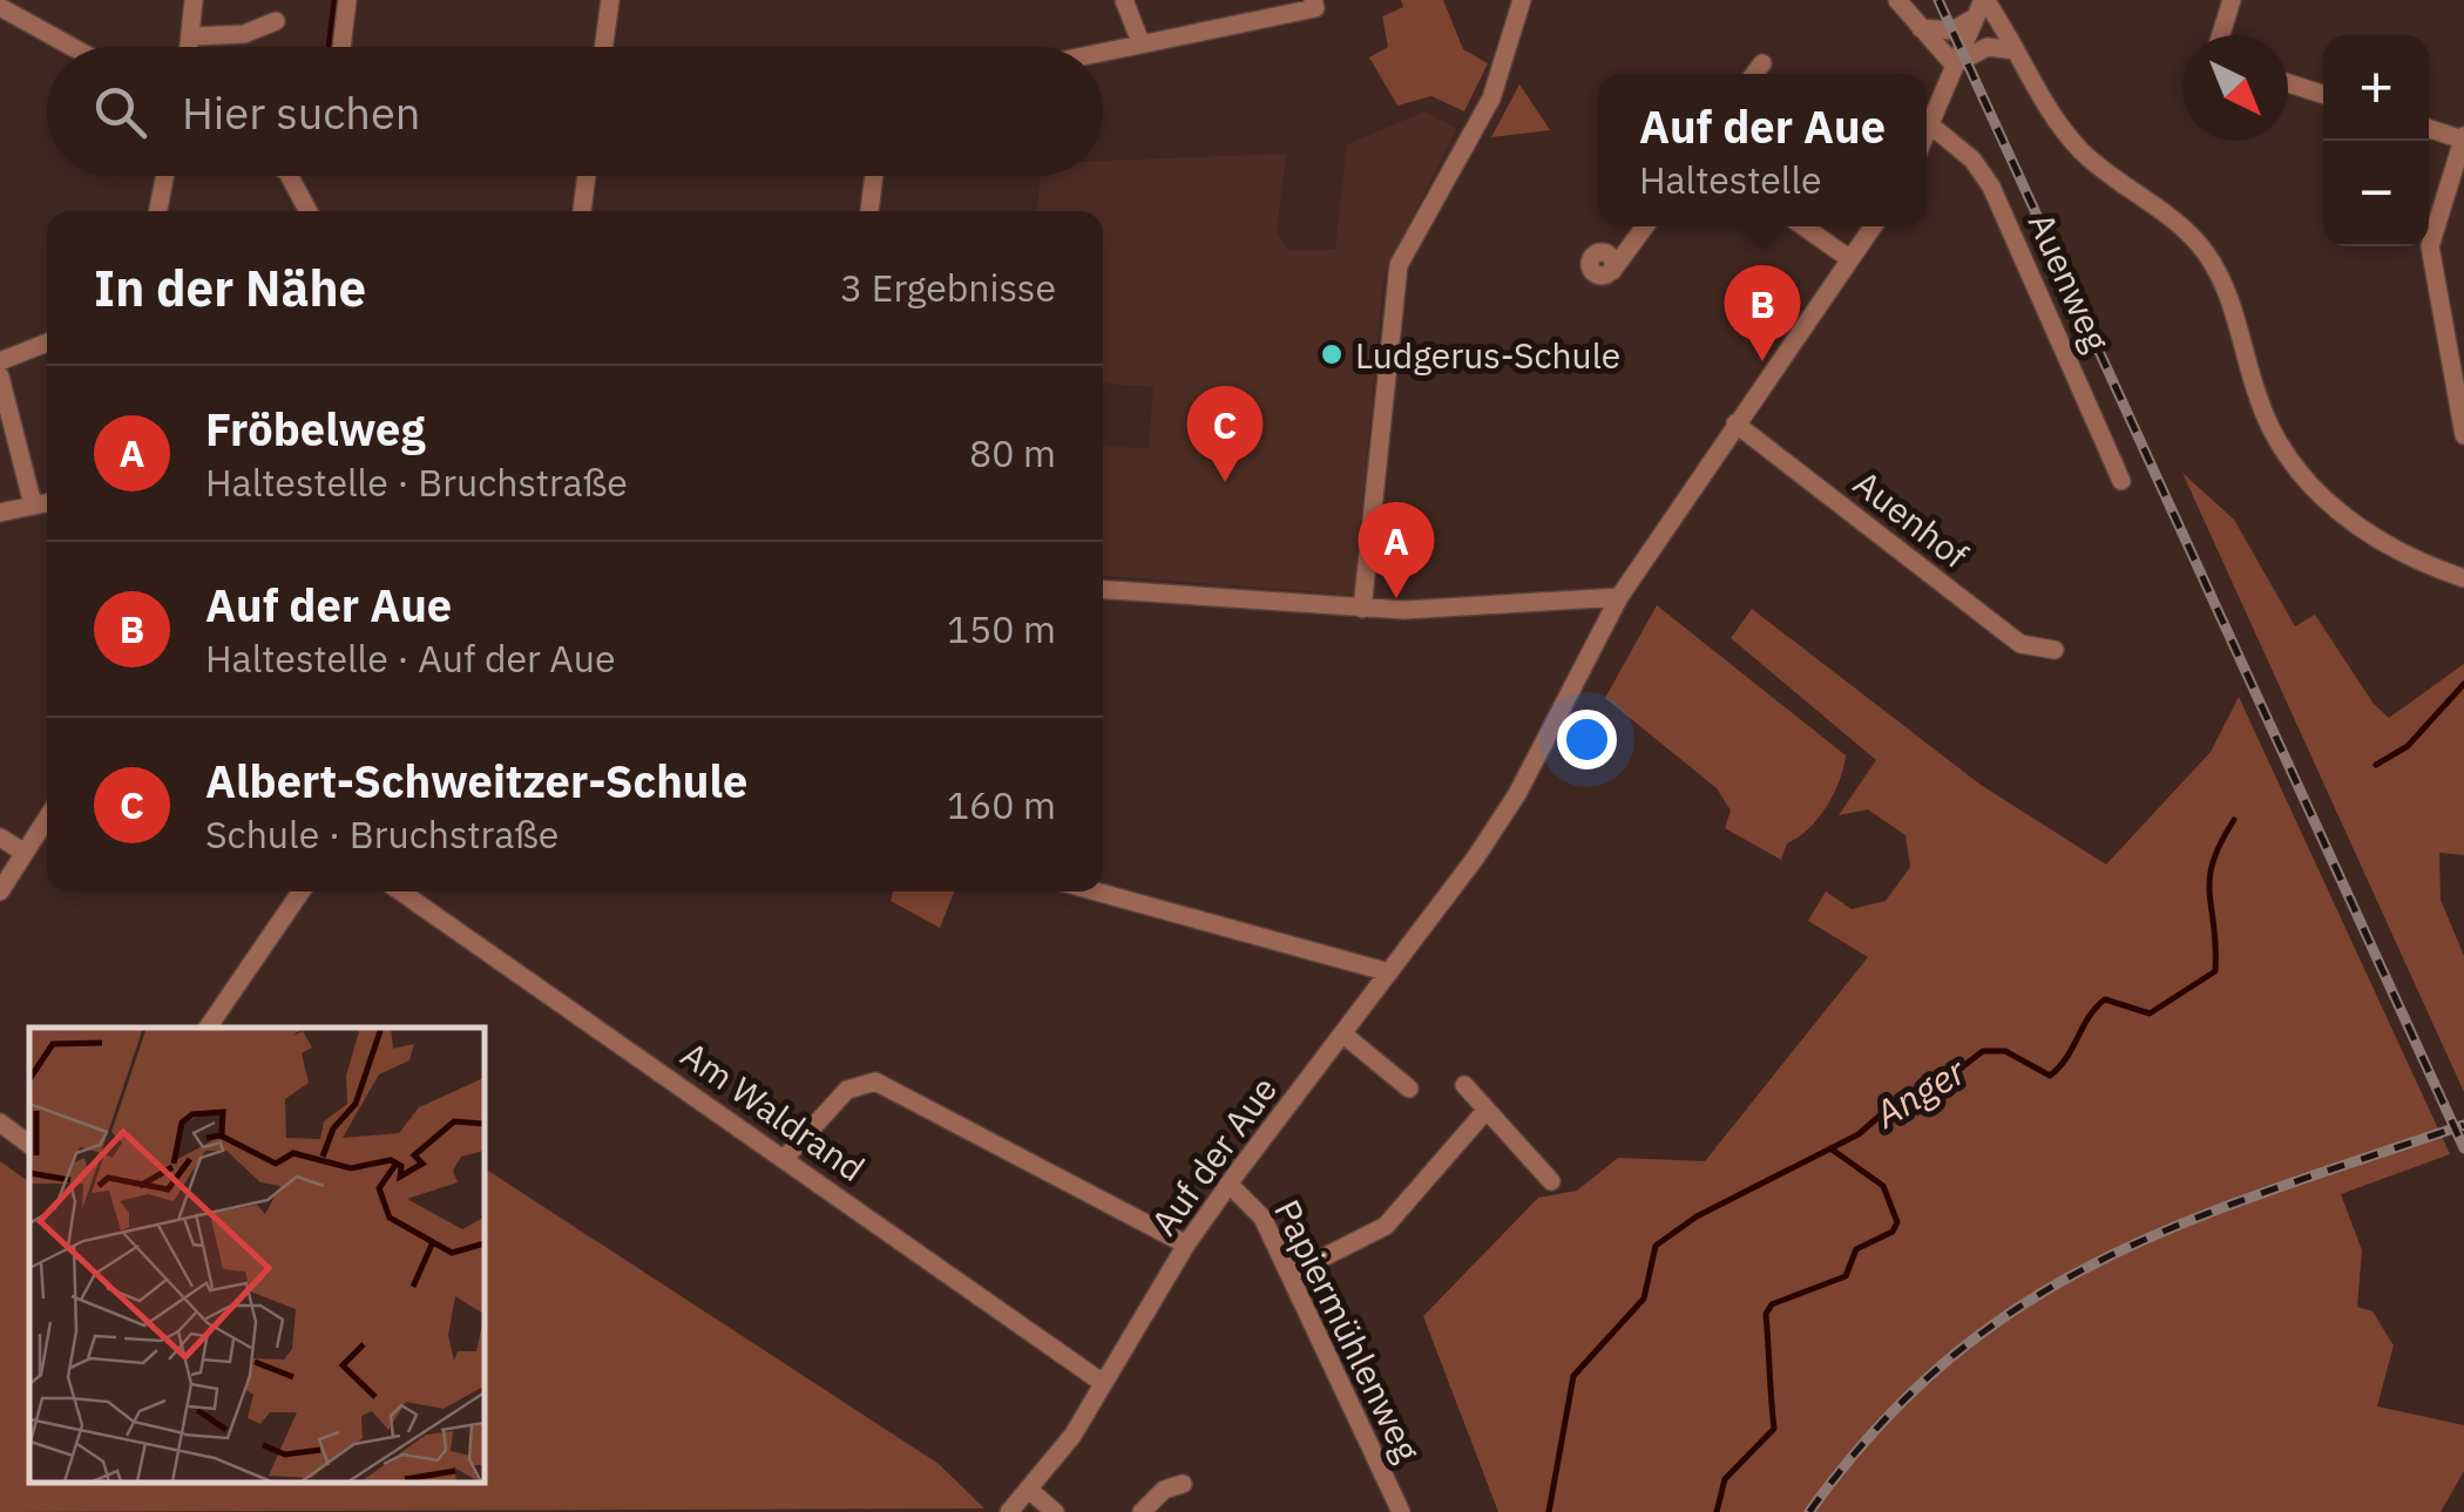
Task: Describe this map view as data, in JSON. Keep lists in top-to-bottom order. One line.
{"streets":{"street":["Auenweg","Auenhof","Am Waldrand","Auf der Aue","Papiermühlenweg"]},"crossings":[["Auenhof","Auf der Aue"],["Am Waldrand","Auf der Aue"],["Auf der Aue","Papiermühlenweg"]],"water":["Anger"],"places":["Ludgerus-Schule"],"north":"bottom right","page":{"map_buttons":["+","−"],"search":"Hier suchen","popup":["Auf der Aue","Haltestelle"],"heading":["In der Nähe","3 Ergebnisse"],"pins":["B","C","A"],"list":[{"mark":"A","name":"Fröbelweg","note":"Haltestelle · Bruchstraße","value":"80 m"},{"mark":"B","name":"Auf der Aue","note":"Haltestelle · Auf der Aue","value":"150 m"},{"mark":"C","name":"Albert-Schweitzer-Schule","note":"Schule · Bruchstraße","value":"160 m"}]}}
